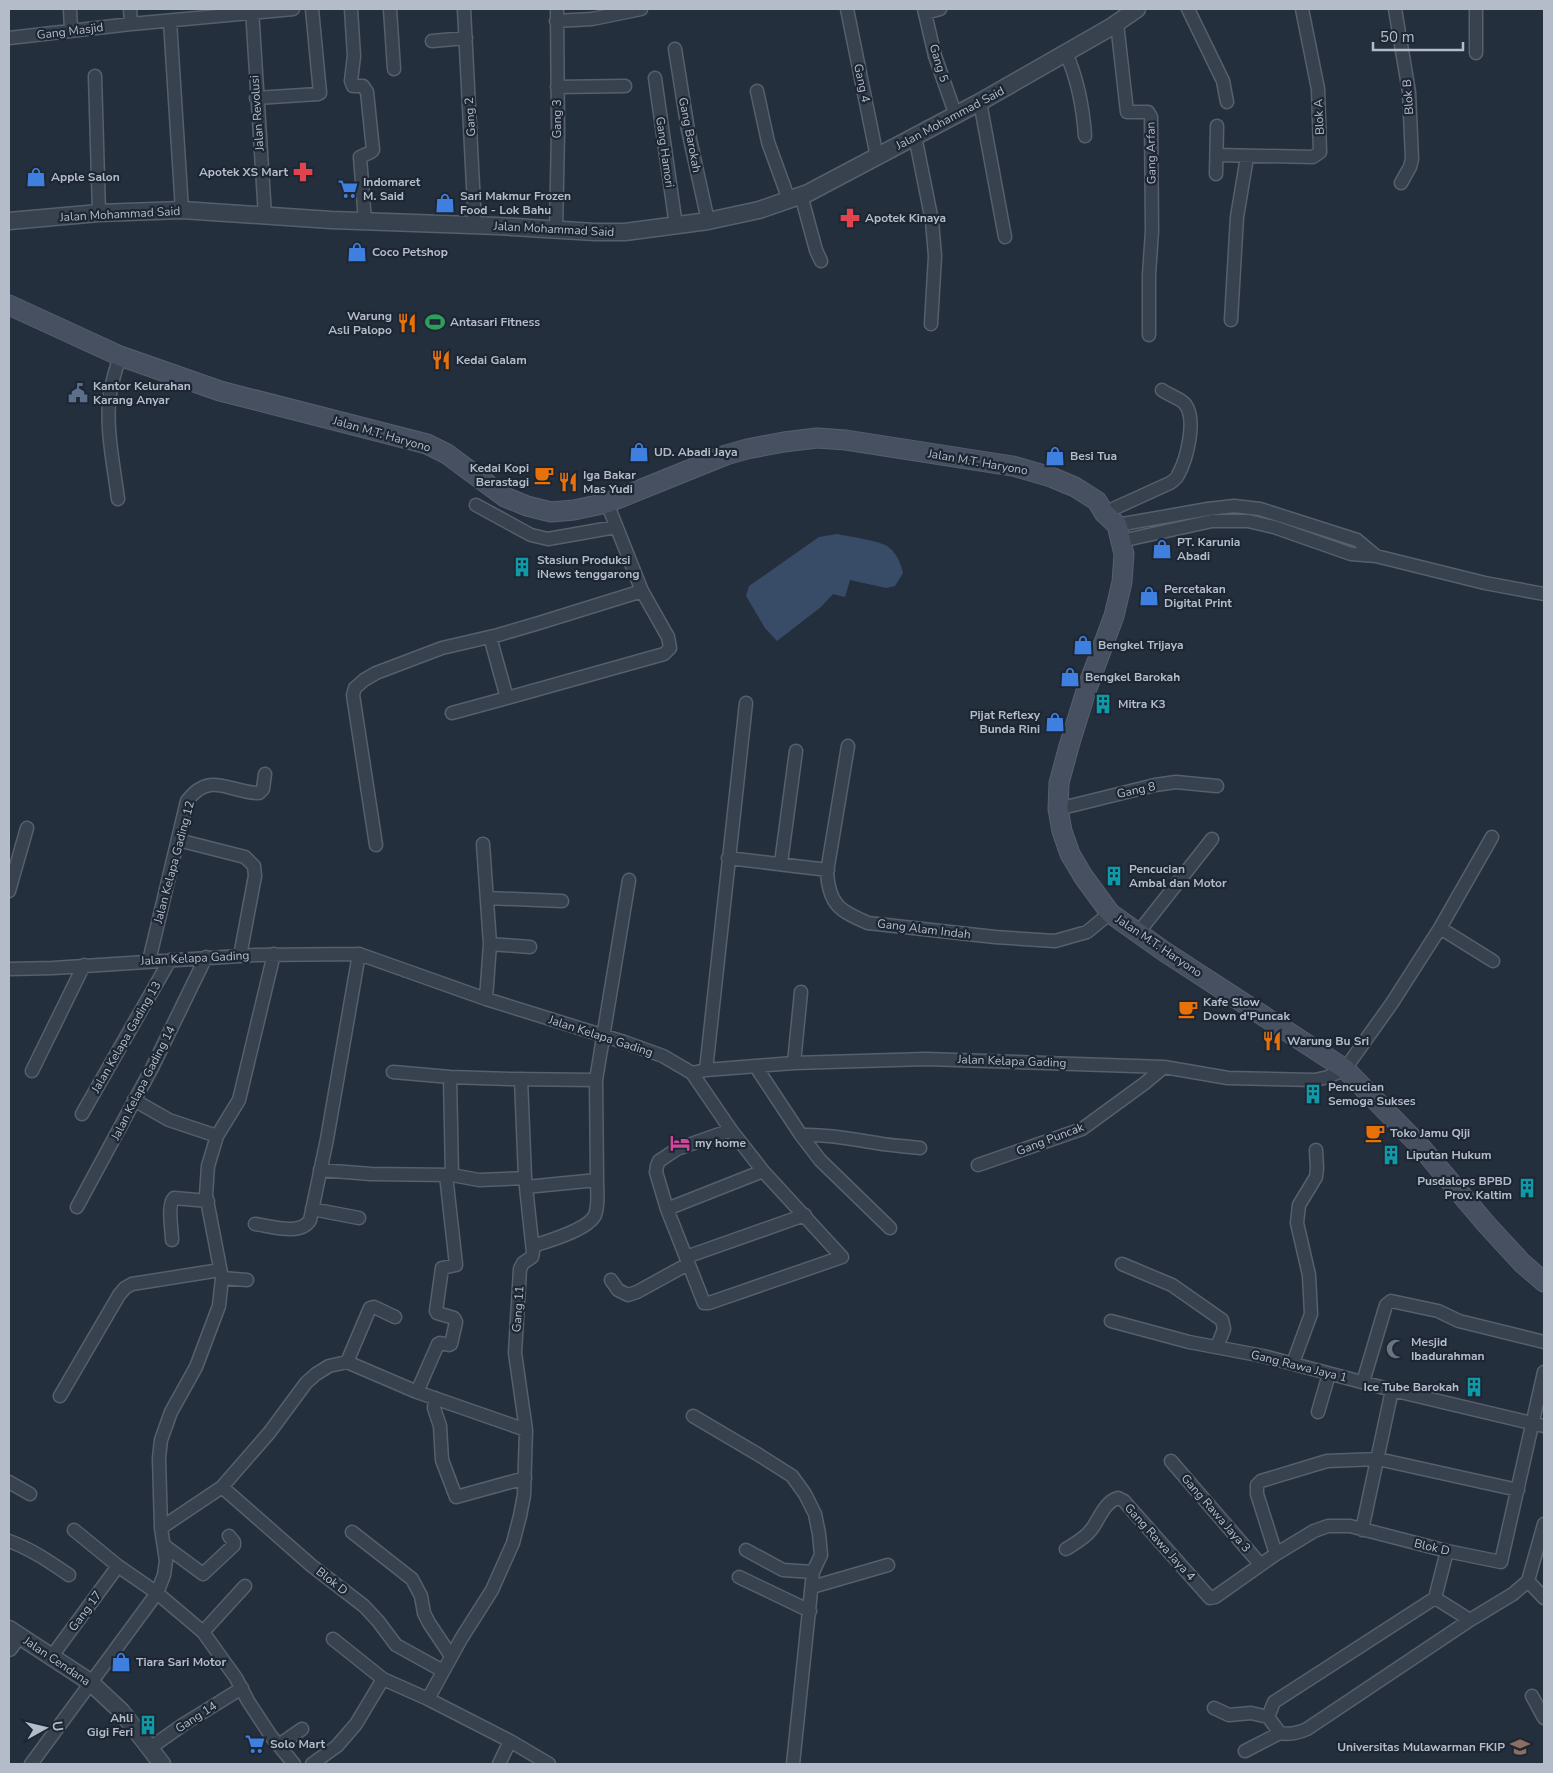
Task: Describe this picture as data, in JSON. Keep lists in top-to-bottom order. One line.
{"streets":{"main road":["Jalan M.T. Haryono"],"street":["Gang Masjid","Gang 5","Gang 4","Blok B","Jalan Revolusi","Gang 2","Blok A","Jalan Mohammad Said","Gang 3","Gang Barokah","Gang Hamori","Gang Arfan","Gang 8","Jalan Kelapa Gading 12","Gang Alam Indah","Jalan Kelapa Gading","Jalan Kelapa Gading 13","Jalan Kelapa Gading 14","Gang Puncak","Gang 11","Gang Rawa Jaya 1","Gang Rawa Jaya 3","Gang Rawa Jaya 4","Blok D","Gang 17","Jalan Cendana","Gang 14"]},"crossings":[["Gang Masjid","Jalan Revolusi"],["Gang 5","Jalan Mohammad Said"],["Gang 4","Jalan Mohammad Said"],["Jalan Revolusi","Jalan Mohammad Said"],["Gang 2","Jalan Mohammad Said"],["Jalan Mohammad Said","Gang 3"],["Jalan Mohammad Said","Gang Barokah"],["Jalan Mohammad Said","Gang Hamori"],["Jalan Mohammad Said","Gang Arfan"],["Jalan M.T. Haryono","Gang 8"],["Jalan M.T. Haryono","Gang Alam Indah"],["Jalan M.T. Haryono","Jalan Kelapa Gading"],["Jalan Kelapa Gading 12","Jalan Kelapa Gading"],["Jalan Kelapa Gading","Jalan Kelapa Gading 13"],["Jalan Kelapa Gading","Jalan Kelapa Gading 14"],["Jalan Kelapa Gading","Gang Puncak"],["Gang 11","Blok D"],["Gang Rawa Jaya 3","Blok D"],["Gang Rawa Jaya 4","Blok D"],["Gang 17","Jalan Cendana"],["Jalan Cendana","Gang 14"]],"places":{"pharmacy":["Apotek XS Mart","Apotek Kinaya"],"shop":["Apple Salon","Sari Makmur Frozen Food - Lok Bahu","Coco Petshop","UD. Abadi Jaya","Besi Tua","PT. Karunia Abadi","Percetakan Digital Print","Bengkel Trijaya","Bengkel Barokah","Pijat Reflexy Bunda Rini","Tiara Sari Motor"],"supermarket":["Indomaret M. Said","Solo Mart"],"sports":["Antasari Fitness"],"restaurant":["Warung Asli Palopo","Kedai Galam","Iga Bakar Mas Yudi","Warung Bu Sri"],"public building":["Kantor Kelurahan Karang Anyar"],"cafe":["Kedai Kopi Berastagi","Kafe Slow Down d'Puncak","Toko Jamu Qiji"],"building":["Stasiun Produksi iNews tenggarong","Mitra K3","Pencucian Ambal dan Motor","Pencucian Semoga Sukses","Liputan Hukum","Pusdalops BPBD Prov. Kaltim","Ice Tube Barokah","Ahli Gigi Feri"],"hotel":["my home"],"mosque":["Mesjid Ibadurahman"],"school or university":["Universitas Mulawarman FKIP"]},"scale_bar":"50 m","north":"right"}
